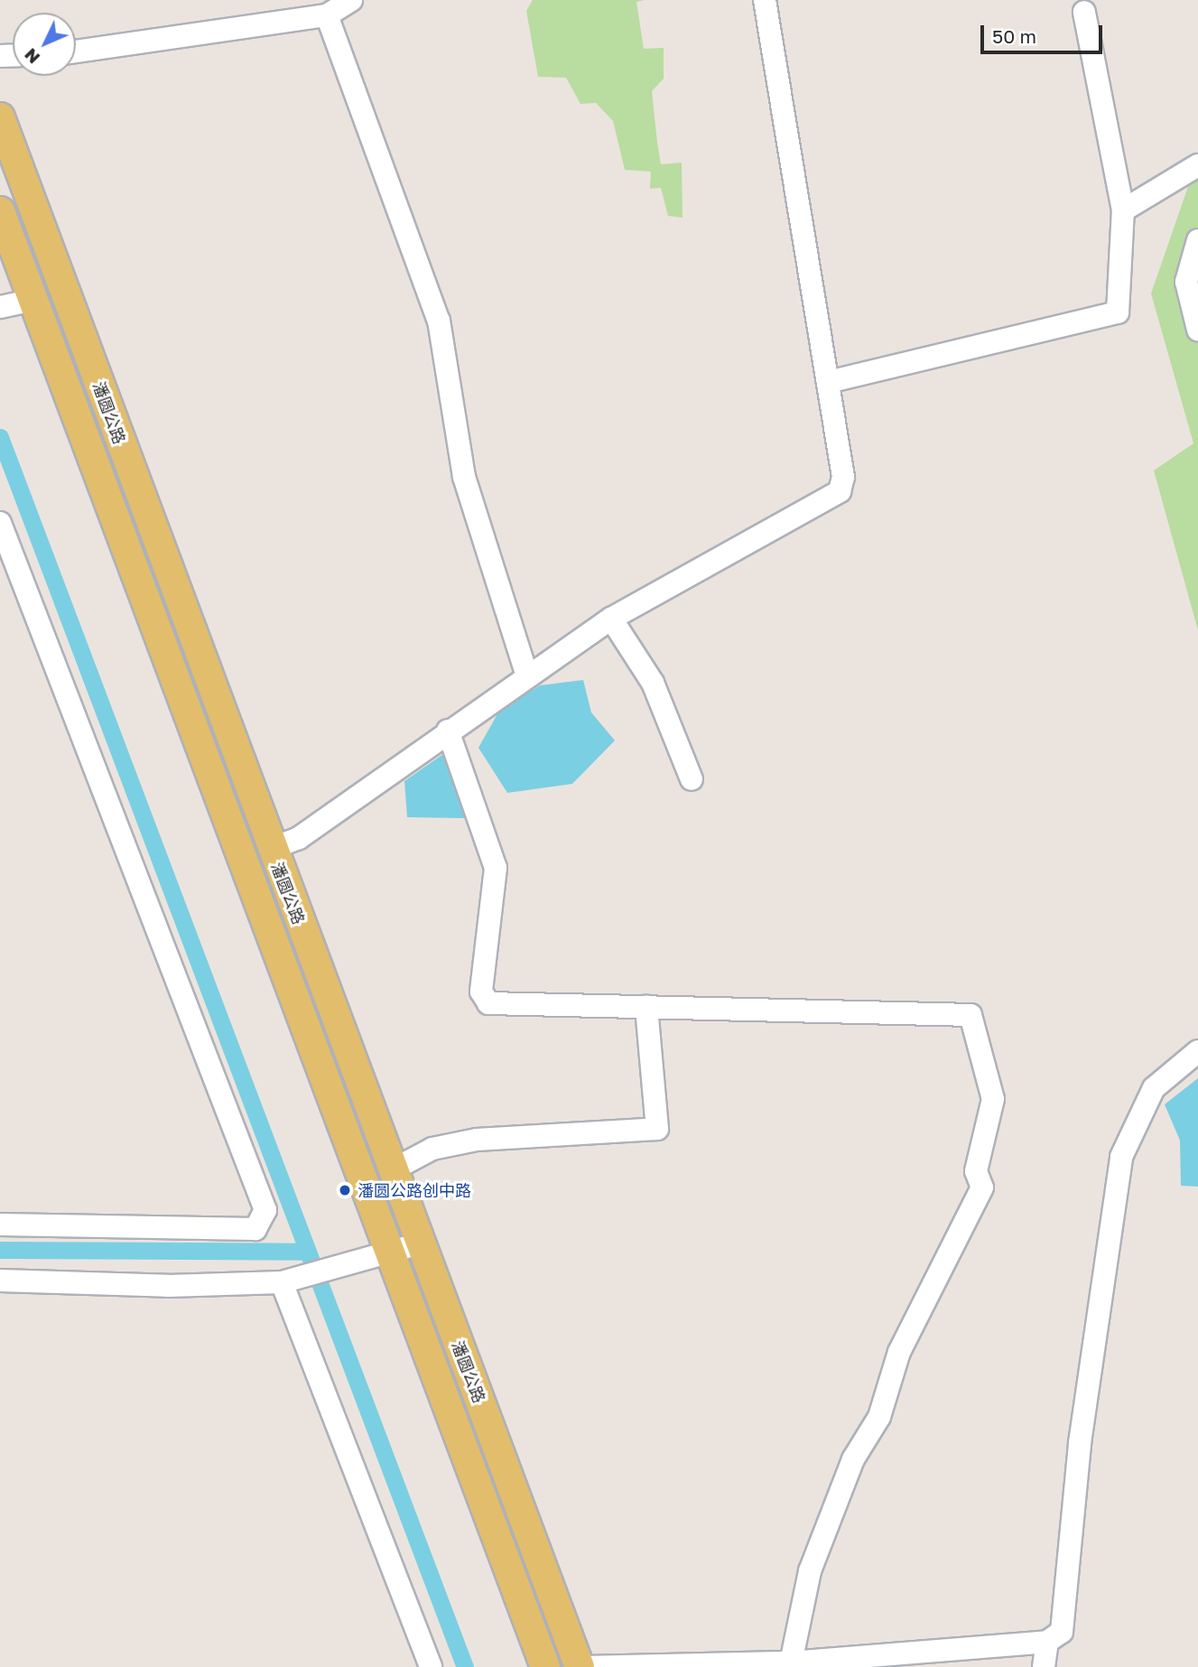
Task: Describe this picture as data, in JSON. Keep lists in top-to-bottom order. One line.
{"streets":{"main road":["潘圆公路"]},"places":["潘圆公路创中路"],"scale_bar":"50 m","north":"bottom left"}
